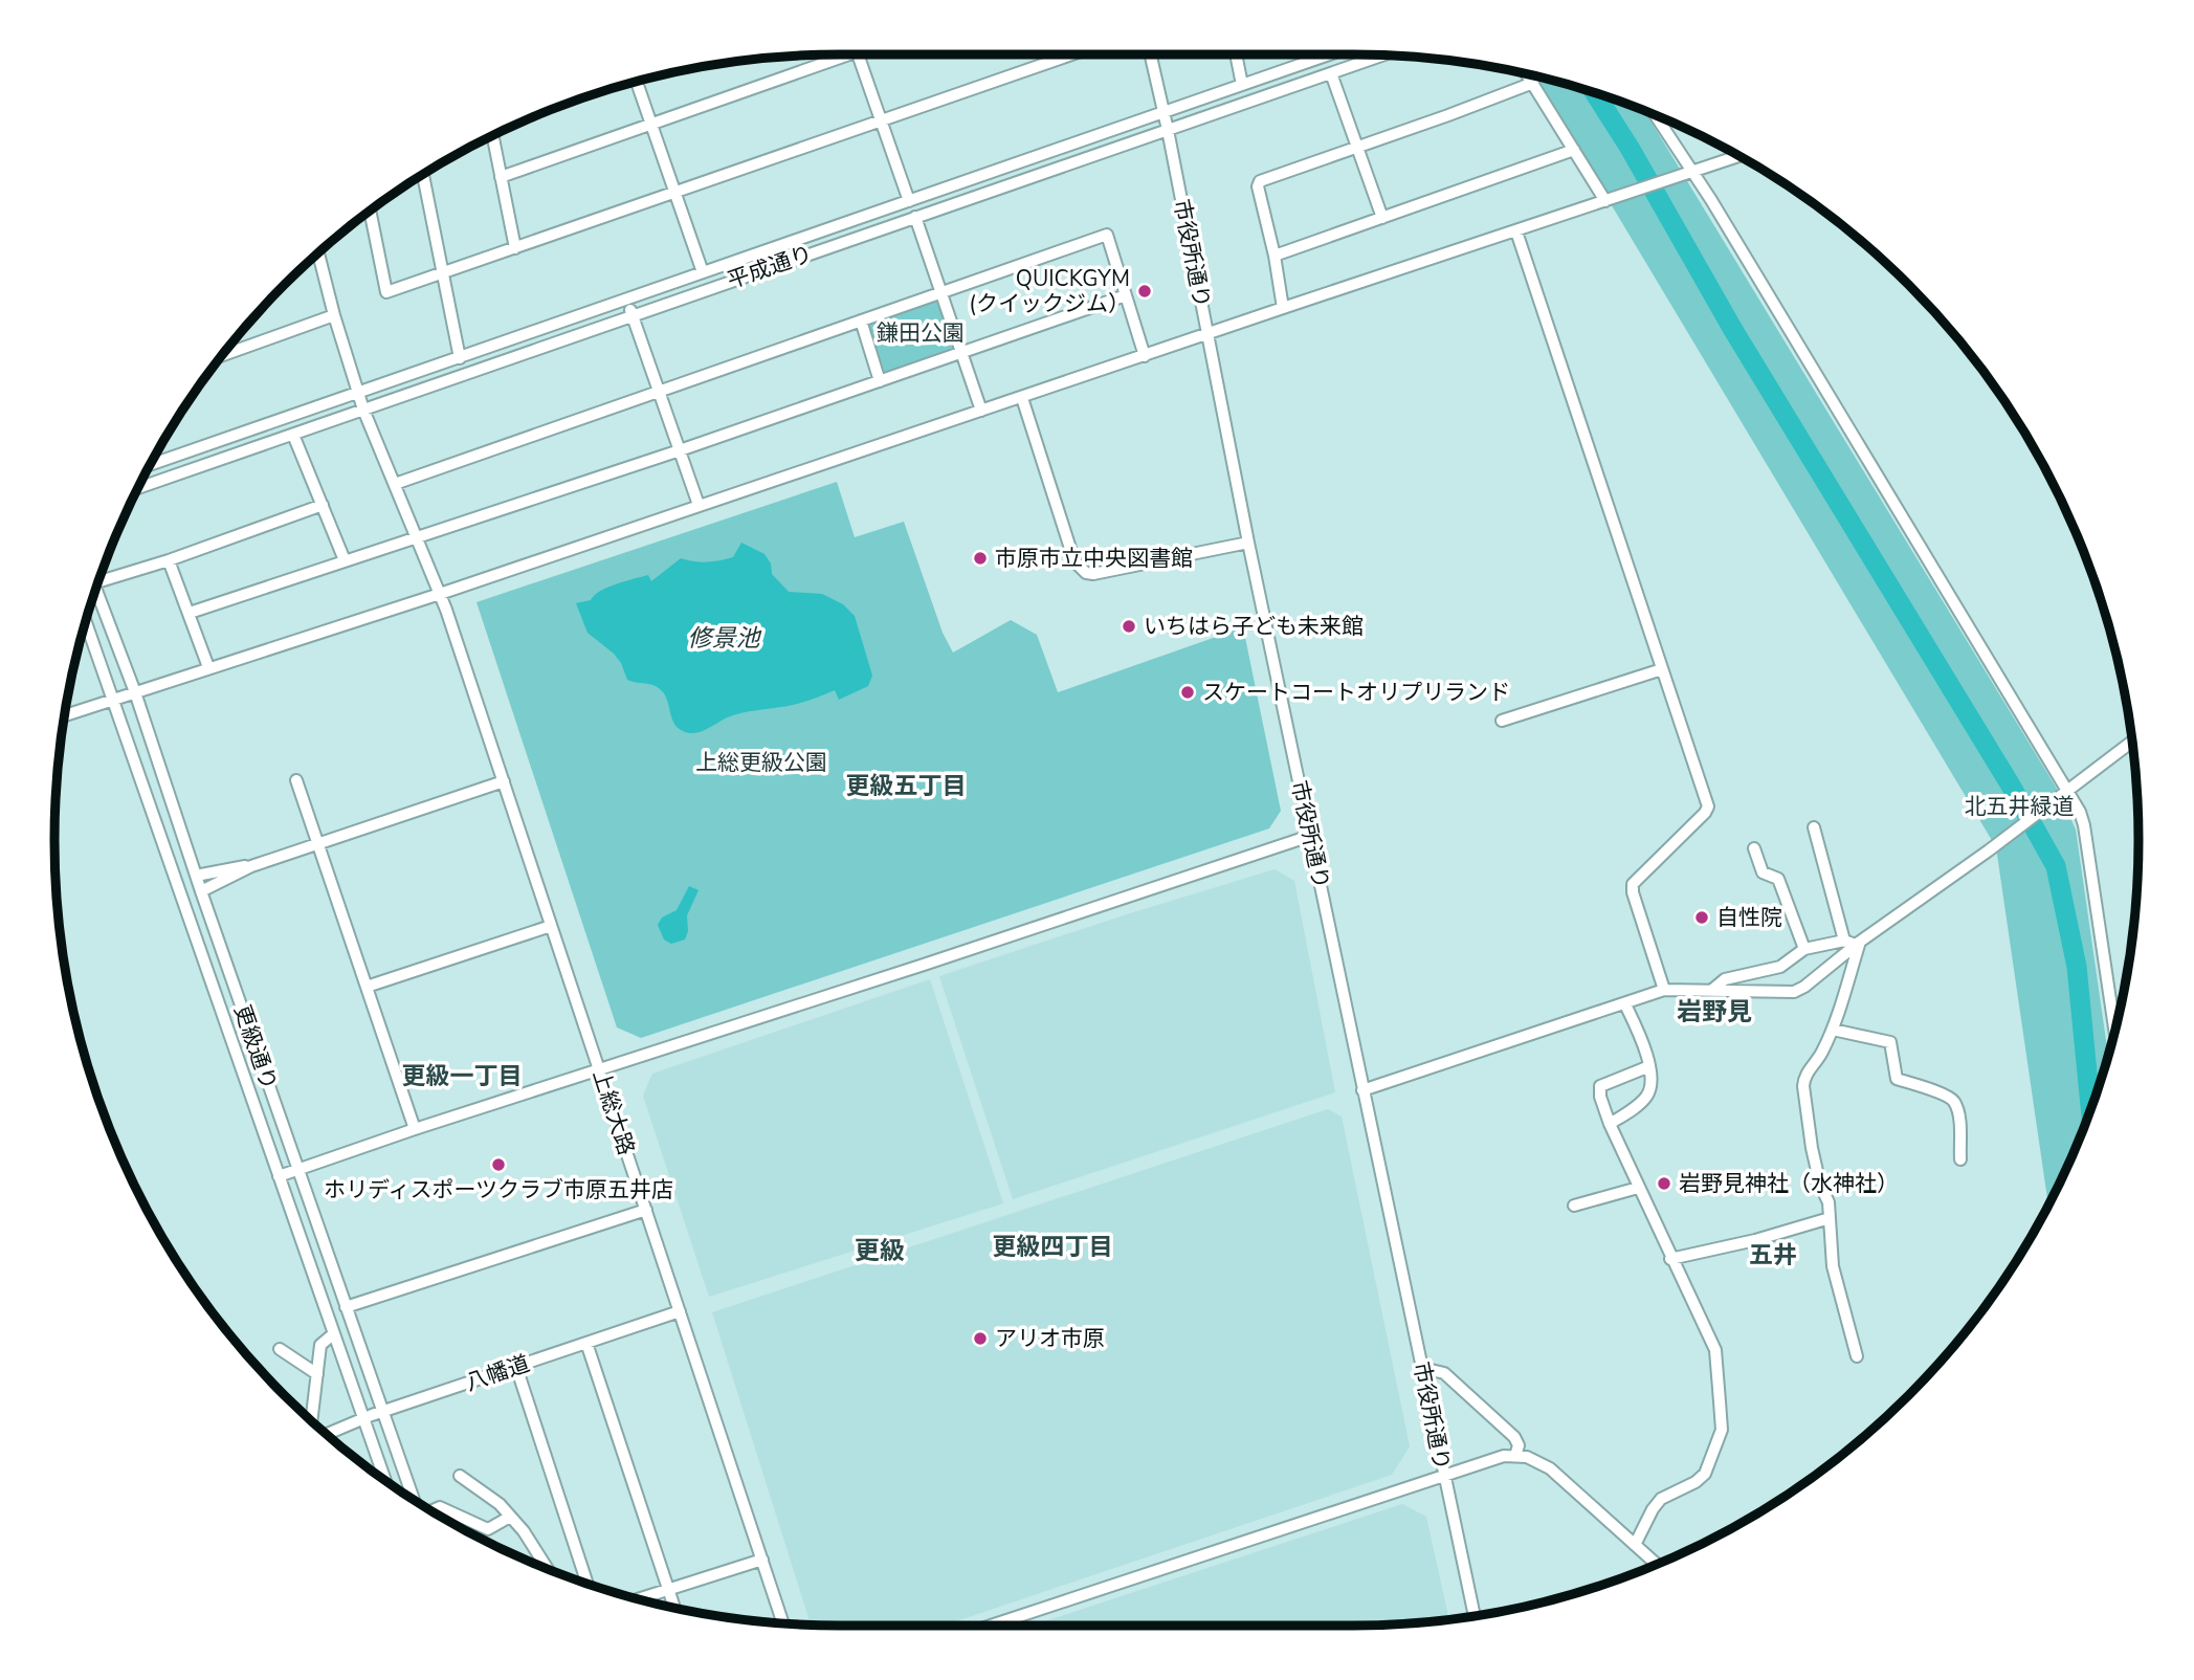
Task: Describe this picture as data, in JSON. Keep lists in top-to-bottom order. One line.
{"streets":{"street":["市役所通り","平成通り","更級通り","上総大路","八幡道"]},"crossings":[["市役所通り","平成通り"],["平成通り","上総大路"],["更級通り","八幡道"],["上総大路","八幡道"]],"districts":["更級五丁目","岩野見","更級一丁目","更級四丁目","更級","五井"],"water":["修景池"],"parks":["鎌田公園","上総更級公園","北五井緑道"],"places":["QUICKGYM (クイックジム）","市原市立中央図書館","いちはら子ども未来館","スケートコートオリプリランド","自性院","ホリディスポーツクラブ市原五井店","岩野見神社（水神社）","アリオ市原"]}
